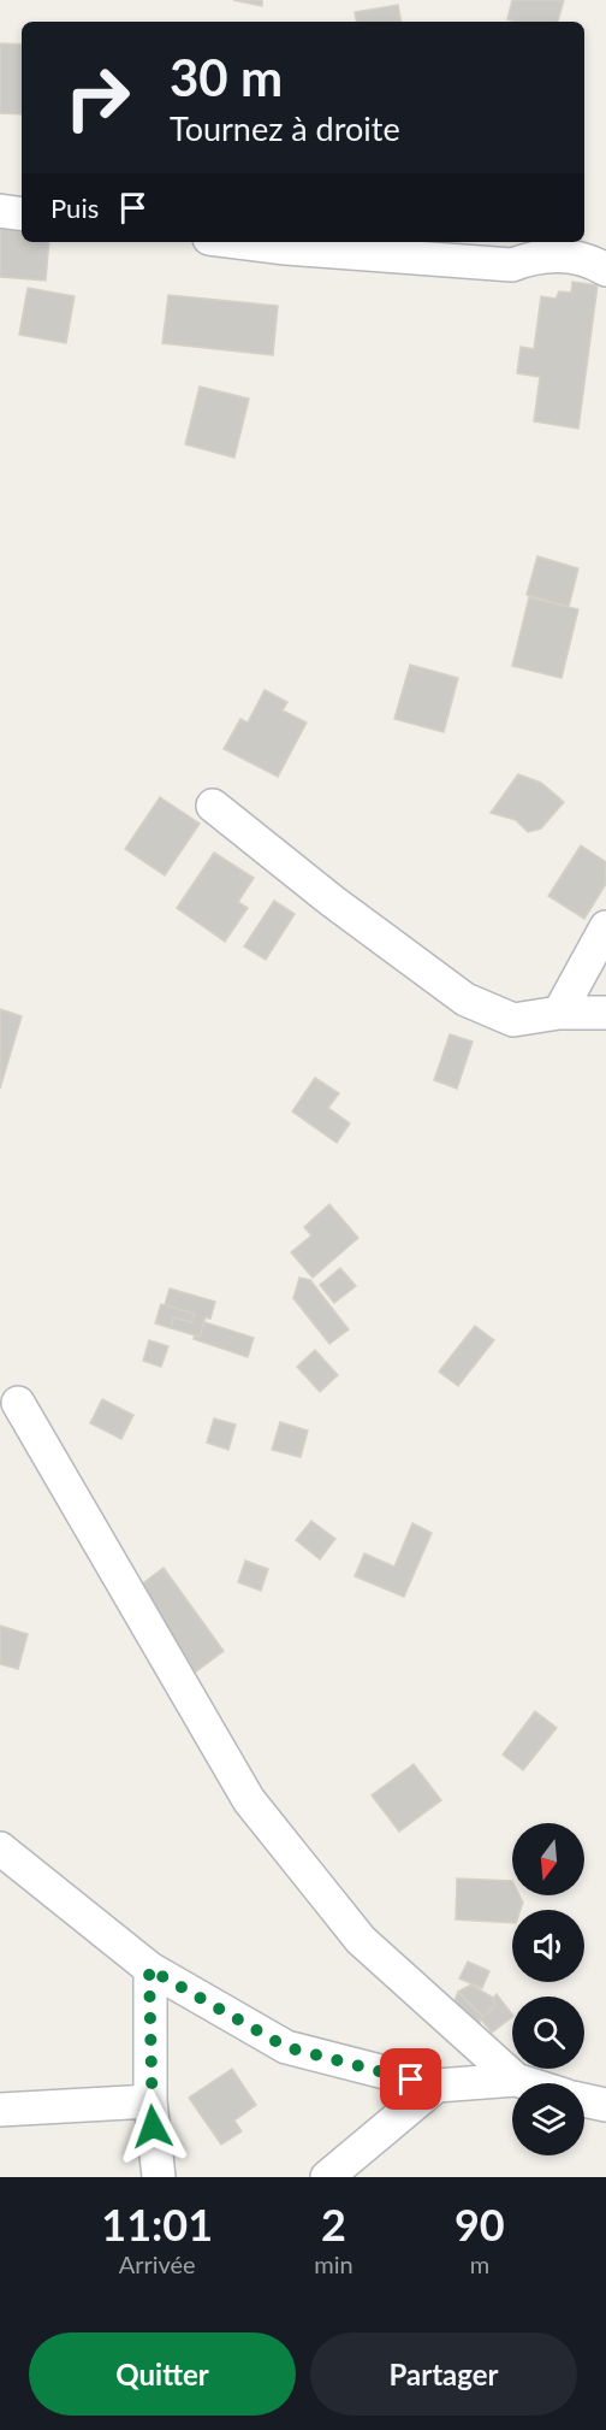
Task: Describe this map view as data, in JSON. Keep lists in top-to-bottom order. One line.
{"north":"bottom","page":{"turn":["30 m","Tournez à droite"],"then":"Puis","eta":["11:01","Arrivée","2","min","90","m"],"buttons":["Quitter","Partager"]}}
